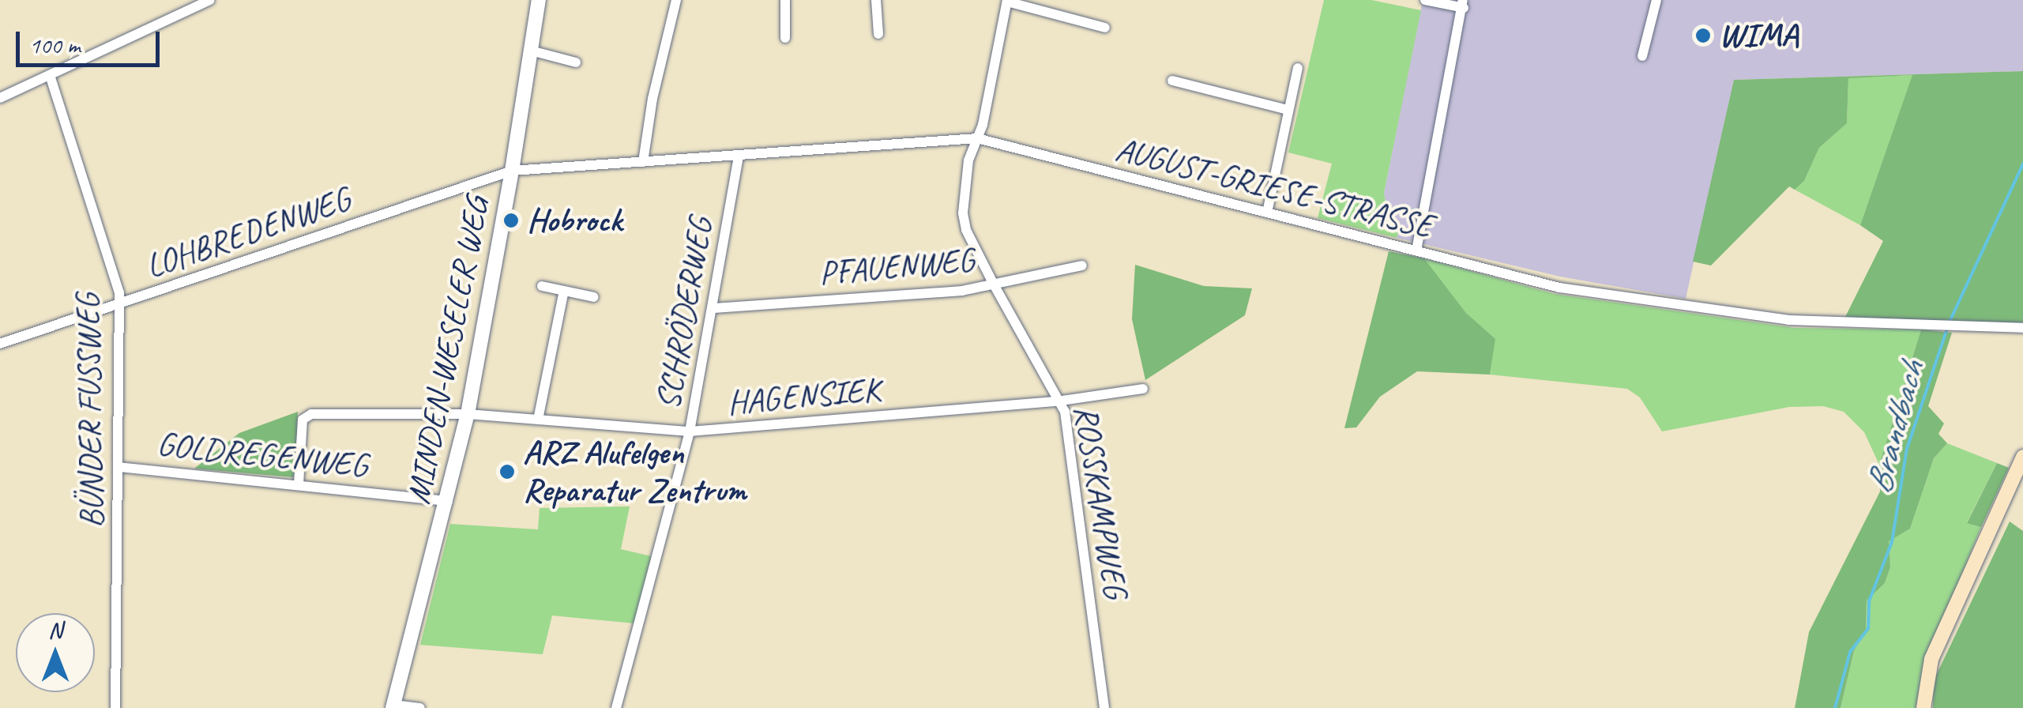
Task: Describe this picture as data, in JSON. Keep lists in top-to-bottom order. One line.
{"streets":{"street":["AUGUST-GRIESE-STRASSE","LOHBREDENWEG","PFAUENWEG","SCHRÖDERWEG","MINDEN-WESELER WEG","HAGENSIEK","BÜNDER FUSSWEG","GOLDREGENWEG","ROSSKAMPWEG"]},"crossings":[["AUGUST-GRIESE-STRASSE","LOHBREDENWEG"],["AUGUST-GRIESE-STRASSE","SCHRÖDERWEG"],["AUGUST-GRIESE-STRASSE","MINDEN-WESELER WEG"],["AUGUST-GRIESE-STRASSE","ROSSKAMPWEG"],["LOHBREDENWEG","MINDEN-WESELER WEG"],["LOHBREDENWEG","BÜNDER FUSSWEG"],["PFAUENWEG","SCHRÖDERWEG"],["PFAUENWEG","ROSSKAMPWEG"],["SCHRÖDERWEG","HAGENSIEK"],["MINDEN-WESELER WEG","HAGENSIEK"],["MINDEN-WESELER WEG","GOLDREGENWEG"],["HAGENSIEK","GOLDREGENWEG"],["HAGENSIEK","ROSSKAMPWEG"],["BÜNDER FUSSWEG","GOLDREGENWEG"]],"water":["Brandbach"],"places":["WIMA","Hobrock","ARZ Alufelgen Reparatur Zentrum"],"scale_bar":"100 m","north":"top"}
